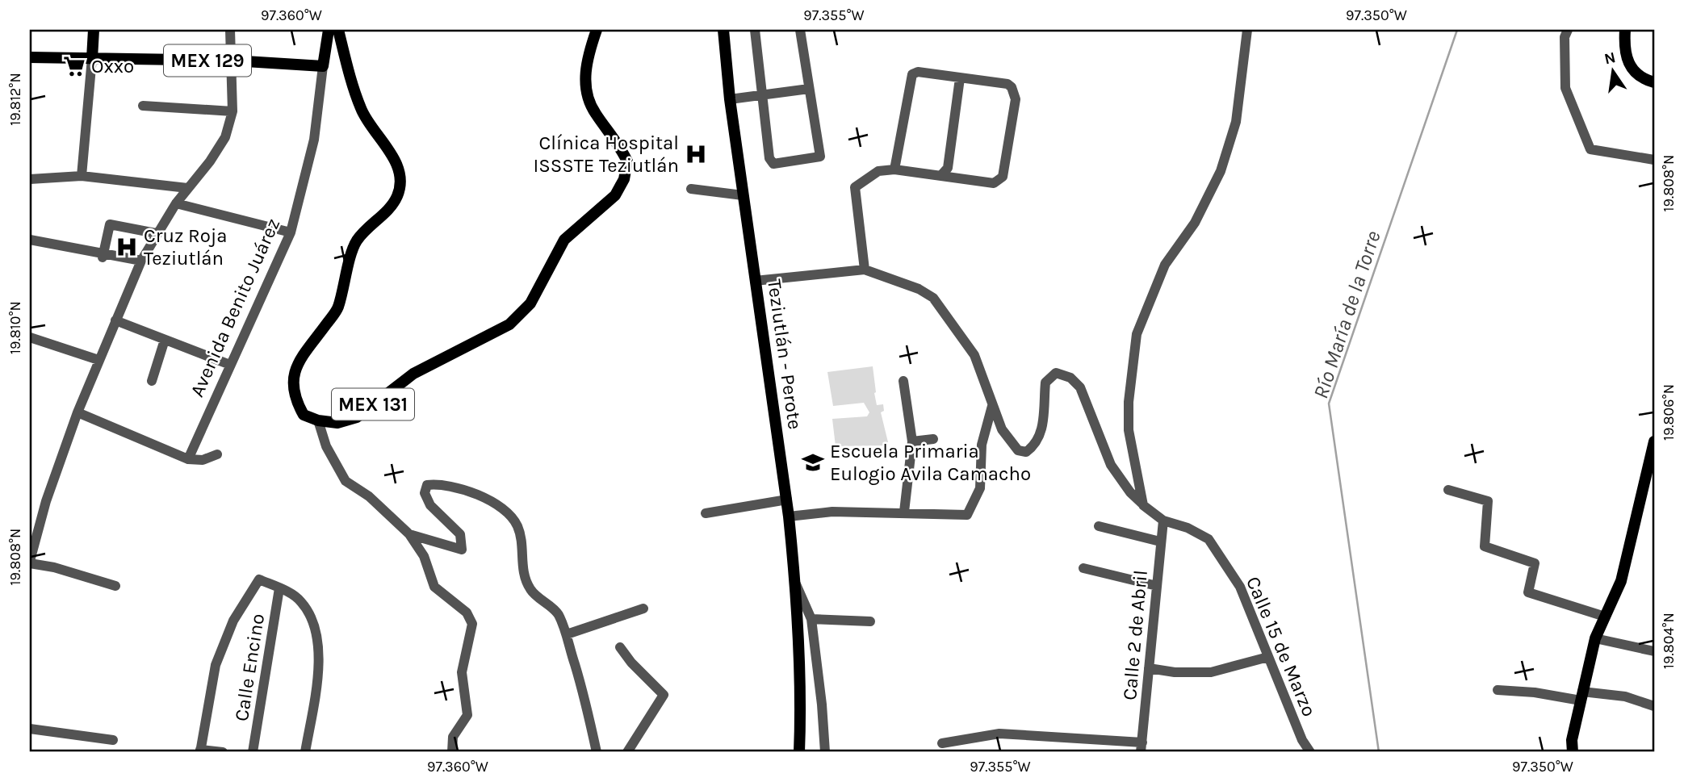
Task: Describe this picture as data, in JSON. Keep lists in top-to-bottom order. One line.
{"streets":{"main road":["MEX 129","Avenida Benito Juárez","Teziutlán - Perote","MEX 131"],"street":["Calle 2 de Abril","Calle 15 de Marzo","Calle Encino"]},"crossings":[["MEX 129","Avenida Benito Juárez"],["Calle 2 de Abril","Calle 15 de Marzo"]],"water":["Río María de la Torre"],"places":{"supermarket":["Oxxo"],"hospital":["Clínica Hospital ISSSTE Teziutlán","Cruz Roja Teziutlán"],"school or university":["Escuela Primaria Eulogio Avila Camacho"]},"north":"top","coordinates":["97.360°W","97.355°W","97.350°W","19.812°N","19.808°N","19.810°N","19.806°N","19.804°N"]}
